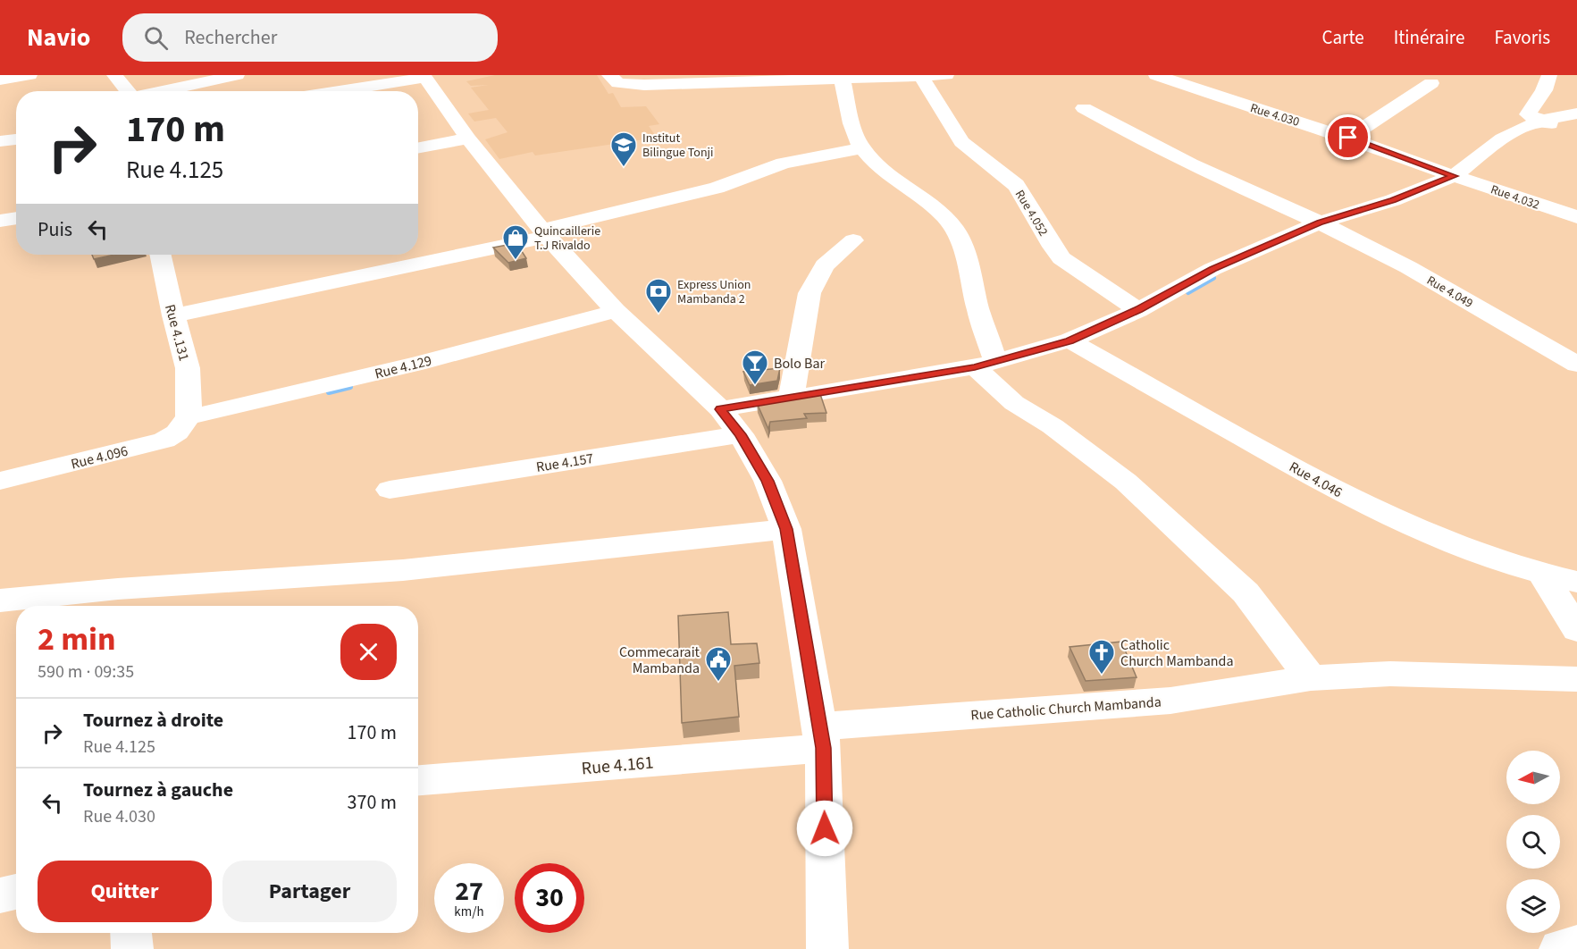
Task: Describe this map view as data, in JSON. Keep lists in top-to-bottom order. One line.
{"streets":{"street":["Rue 4.030","Rue 4.032","Rue 4.052","Rue 4.049","Rue 4.131","Rue 4.129","Rue 4.096","Rue 4.157","Rue 4.046","Rue Catholic Church Mambanda","Rue 4.161"]},"crossings":[["Rue 4.030","Rue 4.032"],["Rue 4.131","Rue 4.129"],["Rue 4.131","Rue 4.096"],["Rue 4.129","Rue 4.096"],["Rue Catholic Church Mambanda","Rue 4.161"]],"places":{"school or university":["Institut Bilingue Tonji"],"shop":["Quincaillerie T.J Rivaldo"],"bank":["Express Union Mambanda 2"],"bar":["Bolo Bar"],"church":["Catholic Church Mambanda"],"public building":["Commecarait Mambanda"]},"north":"left","page":{"header":"Navio","search":"Rechercher","nav":["Carte","Itinéraire","Favoris"],"turn":["170 m","Rue 4.125"],"then":"Puis","heading":["2 min","590 m · 09:35"],"list":[{"name":"Tournez à droite","note":"Rue 4.125","value":"170 m"},{"name":"Tournez à gauche","note":"Rue 4.030","value":"370 m"}],"buttons":["Quitter","Partager"],"speed":"27 km/h","limit":"30"}}
